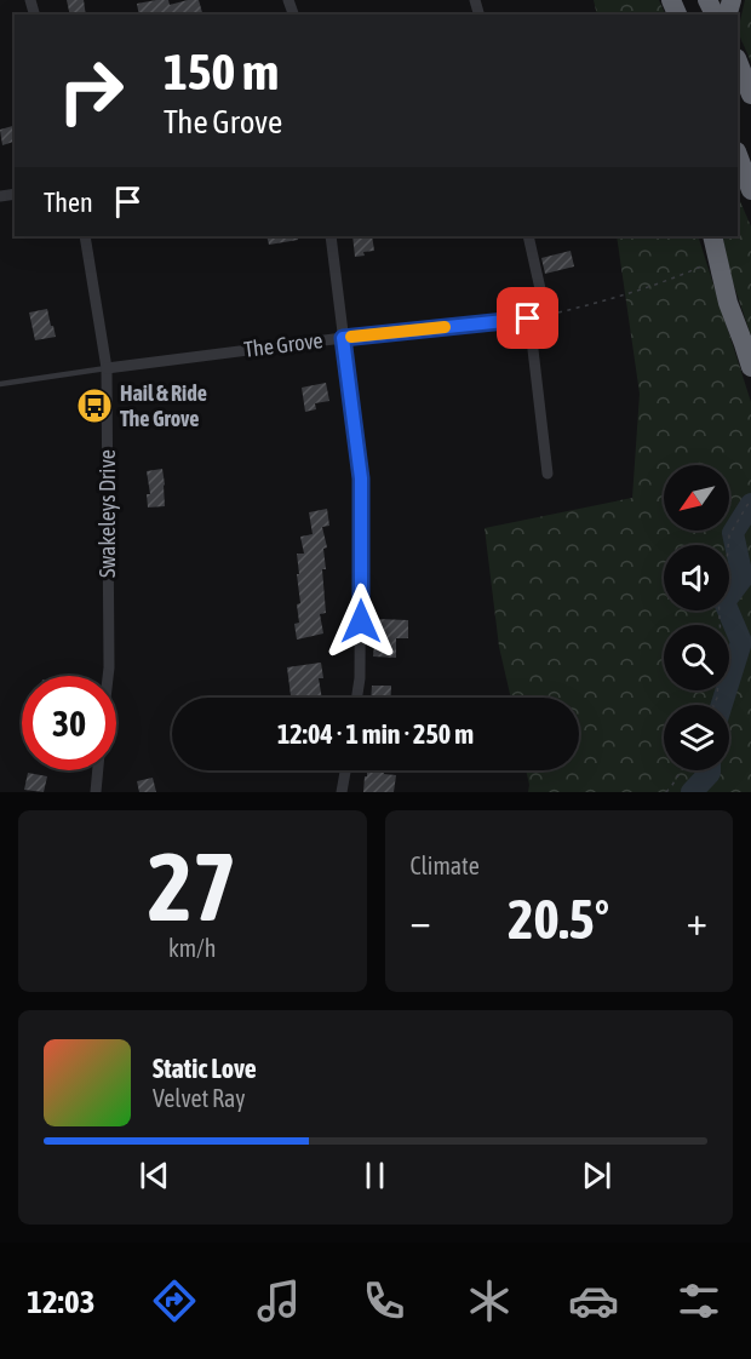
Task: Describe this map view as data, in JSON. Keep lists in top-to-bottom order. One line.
{"streets":{"street":["The Grove","Swakeleys Drive"]},"crossings":[["The Grove","Swakeleys Drive"]],"places":{"bus stop":["Hail & Ride The Grove"]},"north":"bottom left","page":{"turn":["150 m","The Grove"],"then":"Then","limit":"30","trip":"12:04 · 1 min · 250 m","tile":[["27","km/h"],"Climate"],"heat":["−","20.5°","+"],"song":["Static Love","Velvet Ray"],"tabs":"12:03"}}
